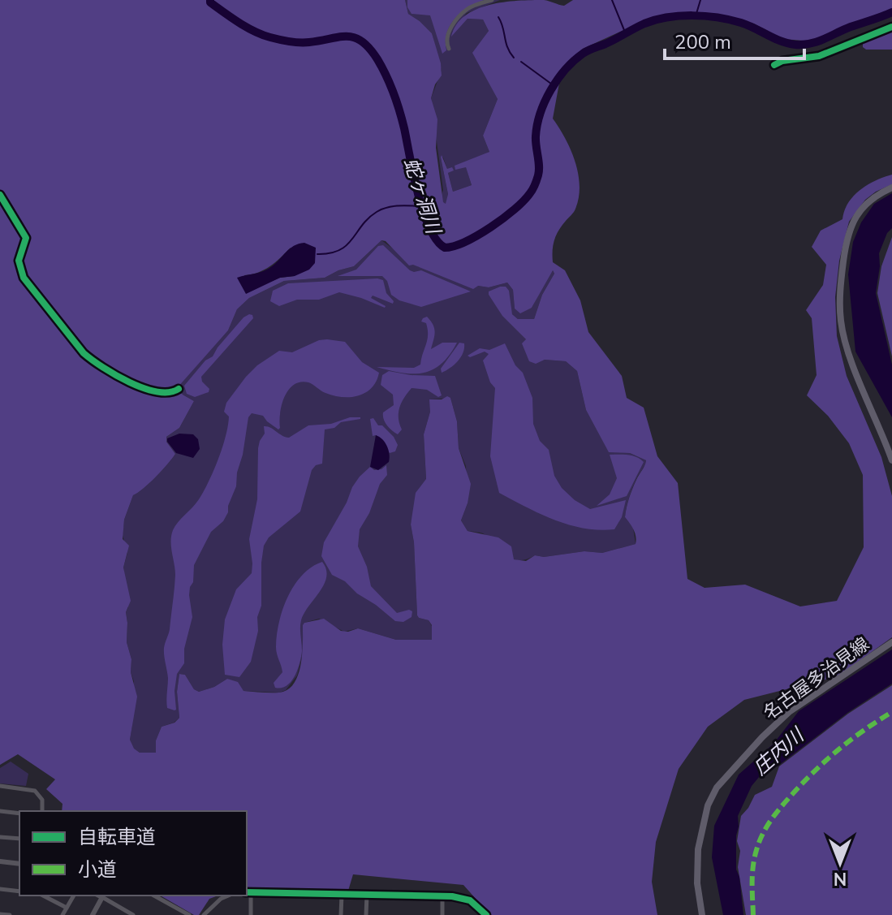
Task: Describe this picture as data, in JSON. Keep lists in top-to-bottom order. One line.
{"streets":{"main road":["名古屋多治見線"]},"water":["蛇ヶ洞川","庄内川"],"legend":["自転車道","小道"],"scale_bar":"200 m","north":"bottom"}
